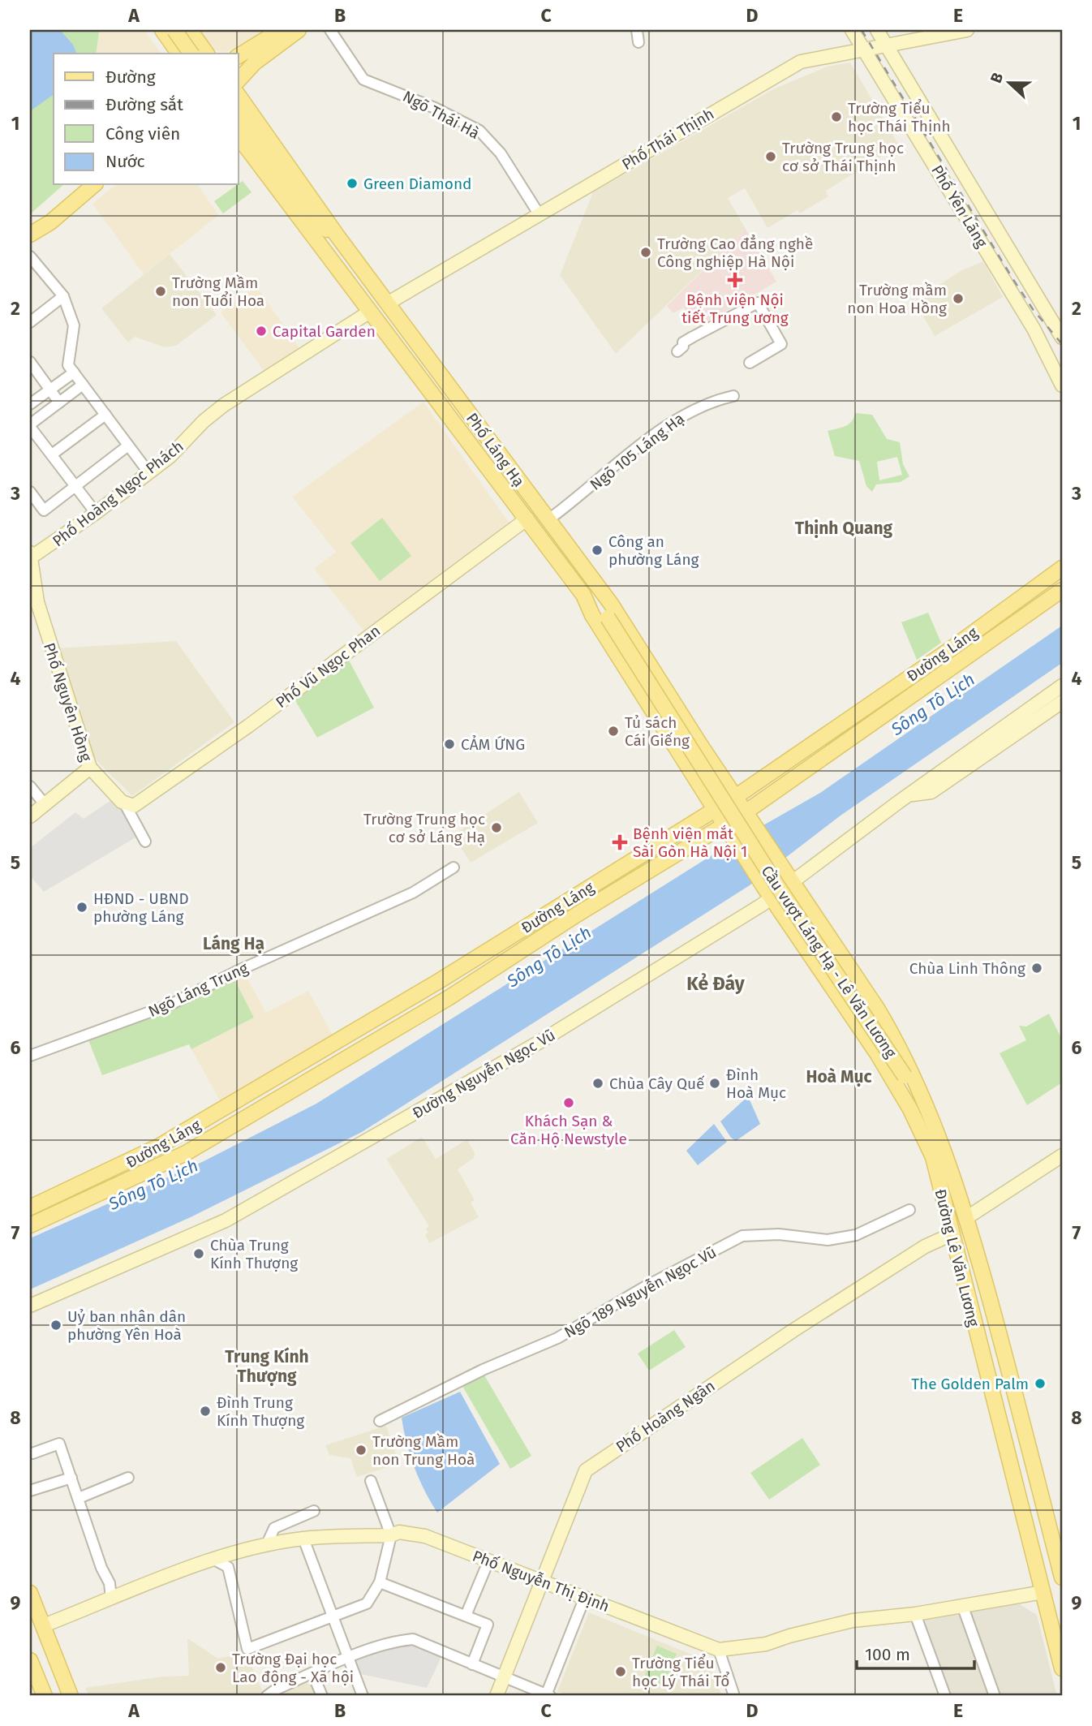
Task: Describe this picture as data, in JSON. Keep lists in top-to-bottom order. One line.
{"streets":{"main road":["Phố Láng Hạ","Đường Láng","Cầu vượt Láng Hạ - Lê Văn Lương","Đường Lê Văn Lương"],"street":["Ngõ Thái Hà","Phố Thái Thịnh","Phố Yên Lãng","Ngõ 105 Láng Hạ","Phố Hoàng Ngọc Phách","Phố Vũ Ngọc Phan","Phố Nguyên Hồng","Ngõ Láng Trung","Đường Nguyễn Ngọc Vũ","Ngõ 189 Nguyễn Ngọc Vũ","Phố Hoàng Ngân","Phố Nguyễn Thị Định"]},"crossings":[["Ngõ Thái Hà","Phố Thái Thịnh"],["Phố Thái Thịnh","Phố Yên Lãng"],["Phố Thái Thịnh","Phố Láng Hạ"],["Phố Láng Hạ","Ngõ 105 Láng Hạ"],["Phố Láng Hạ","Phố Hoàng Ngọc Phách"],["Phố Láng Hạ","Đường Láng"],["Phố Láng Hạ","Phố Vũ Ngọc Phan"],["Phố Láng Hạ","Cầu vượt Láng Hạ - Lê Văn Lương"],["Phố Láng Hạ","Đường Lê Văn Lương"],["Phố Hoàng Ngọc Phách","Phố Nguyên Hồng"],["Đường Láng","Đường Lê Văn Lương"],["Phố Vũ Ngọc Phan","Phố Nguyên Hồng"],["Cầu vượt Láng Hạ - Lê Văn Lương","Đường Lê Văn Lương"],["Đường Nguyễn Ngọc Vũ","Đường Lê Văn Lương"],["Đường Lê Văn Lương","Phố Hoàng Ngân"],["Đường Lê Văn Lương","Phố Nguyễn Thị Định"],["Phố Hoàng Ngân","Phố Nguyễn Thị Định"]],"districts":["Thịnh Quang","Láng Hạ","Kẻ Đáy","Hoà Mục","Trung Kính Thượng"],"water":["Sông Tô Lịch"],"places":{"other":["Trường Tiểu học Thái Thịnh","Trường Trung học cơ sở Thái Thịnh","Green Diamond","Trường Cao đẳng nghề Công nghiệp Hà Nội","Trường Mầm non Tuổi Hoa","Trường mầm non Hoa Hồng","Capital Garden","Công an phường Láng","Tủ sách Cái Giếng","CẢM ỨNG","Trường Trung học cơ sở Láng Hạ","HĐND - UBND phường Láng","Chùa Linh Thông","Chùa Cây Quế","Đình Hoà Mục","Khách Sạn & Căn Hộ Newstyle","Chùa Trung Kính Thượng","Uỷ ban nhân dân phường Yên Hoà","The Golden Palm","Đình Trung Kính Thượng","Trường Mầm non Trung Hoà","Trường Đại học Lao động - Xã hội","Trường Tiểu học Lý Thái Tổ"],"health":["Bệnh viện Nội tiết Trung ương","Bệnh viện mắt Sài Gòn Hà Nội 1"]},"legend":["Đường","Đường sắt","Công viên","Nước"],"scale_bar":"100 m","north":"left","grid":{"columns":["A","B","C","D","E"],"rows":["1","2","3","4","5","6","7","8","9"]}}
